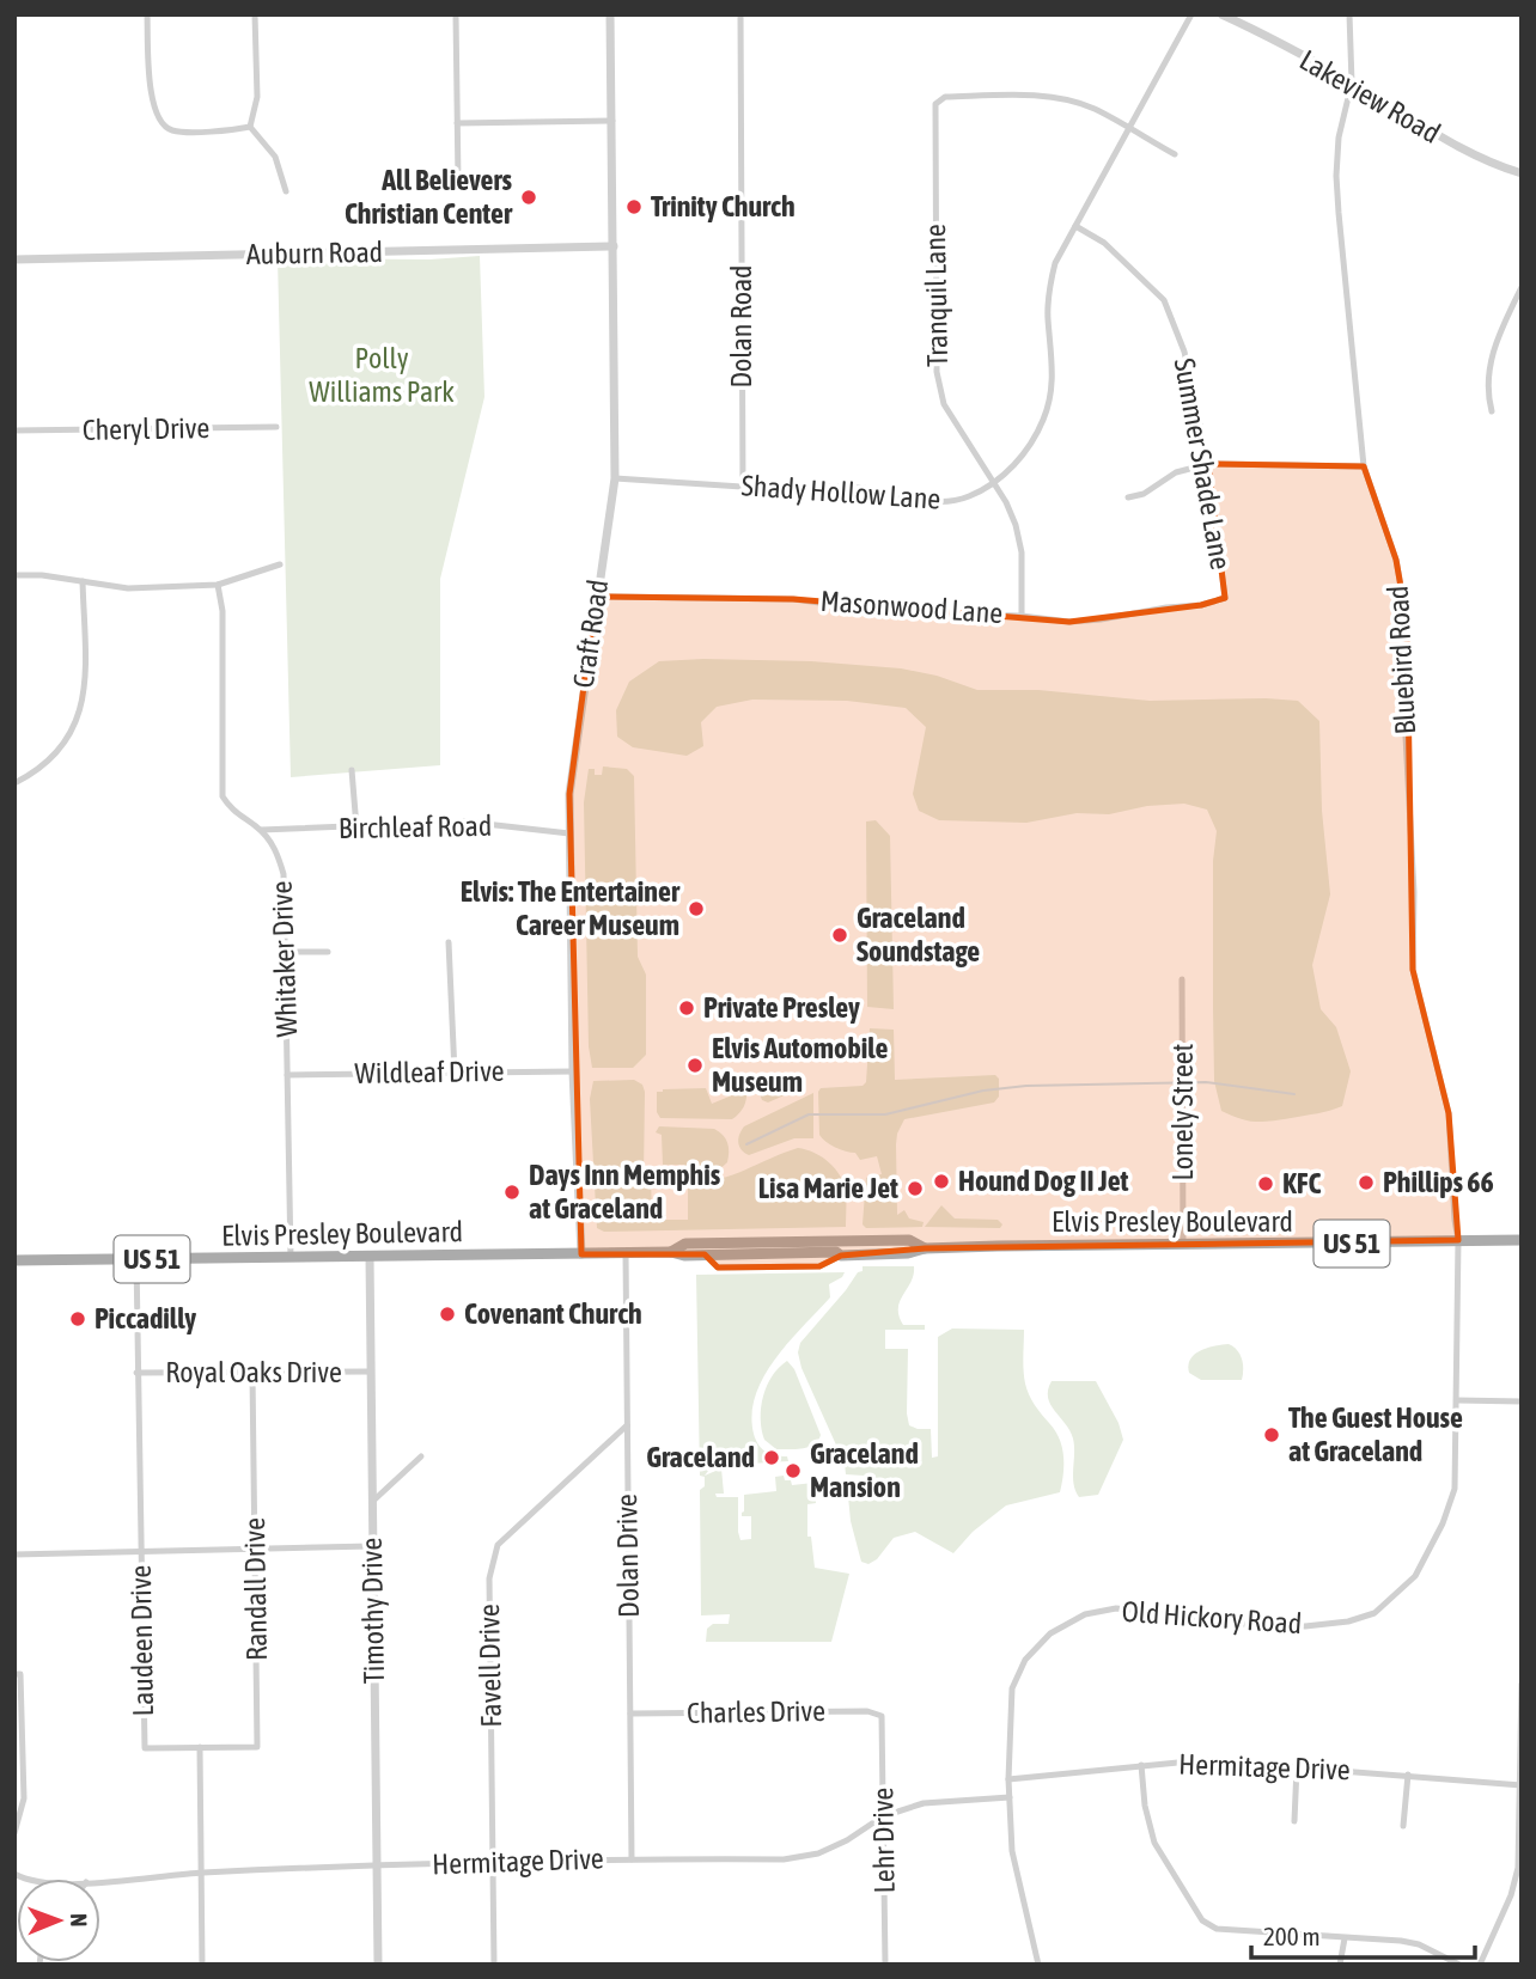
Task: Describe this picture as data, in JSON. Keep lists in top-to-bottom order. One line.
{"streets":{"main road":["Elvis Presley Boulevard","US 51"],"street":["Lakeview Road","Auburn Road","Tranquil Lane","Dolan Road","Cheryl Drive","Summer Shade Lane","Shady Hollow Lane","Masonwood Lane","Craft Road","Bluebird Road","Birchleaf Road","Whitaker Drive","Wildleaf Drive","Lonely Street","Royal Oaks Drive","Dolan Drive","Randall Drive","Timothy Drive","Old Hickory Road","Laudeen Drive","Favell Drive","Charles Drive","Hermitage Drive","Lehr Drive"]},"crossings":[["Lakeview Road","Bluebird Road"],["Auburn Road","Craft Road"],["Tranquil Lane","Shady Hollow Lane"],["Tranquil Lane","Masonwood Lane"],["Dolan Road","Shady Hollow Lane"],["Summer Shade Lane","Shady Hollow Lane"],["Summer Shade Lane","Masonwood Lane"],["Shady Hollow Lane","Craft Road"],["Masonwood Lane","Craft Road"],["Craft Road","Birchleaf Road"],["Craft Road","Wildleaf Drive"],["Craft Road","Elvis Presley Boulevard"],["Bluebird Road","Elvis Presley Boulevard"],["Bluebird Road","Old Hickory Road"],["Birchleaf Road","Whitaker Drive"],["Whitaker Drive","Wildleaf Drive"],["Whitaker Drive","Elvis Presley Boulevard"],["Lonely Street","Elvis Presley Boulevard"],["Elvis Presley Boulevard","Dolan Drive"],["Elvis Presley Boulevard","Timothy Drive"],["Elvis Presley Boulevard","Old Hickory Road"],["Elvis Presley Boulevard","Laudeen Drive"],["Royal Oaks Drive","Randall Drive"],["Royal Oaks Drive","Timothy Drive"],["Royal Oaks Drive","Laudeen Drive"],["Dolan Drive","Favell Drive"],["Dolan Drive","Charles Drive"],["Dolan Drive","Hermitage Drive"],["Randall Drive","Laudeen Drive"],["Timothy Drive","Hermitage Drive"],["Old Hickory Road","Hermitage Drive"],["Favell Drive","Hermitage Drive"],["Charles Drive","Lehr Drive"],["Hermitage Drive","Lehr Drive"]],"parks":["Polly Williams Park"],"places":["All Believers Christian Center","Trinity Church","Elvis: The Entertainer Career Museum","Graceland Soundstage","Private Presley","Elvis Automobile Museum","Hound Dog II Jet","Phillips 66","KFC","Lisa Marie Jet","Days Inn Memphis at Graceland","Covenant Church","Piccadilly","The Guest House at Graceland","Graceland","Graceland Mansion"],"scale_bar":"200 m","north":"right"}
